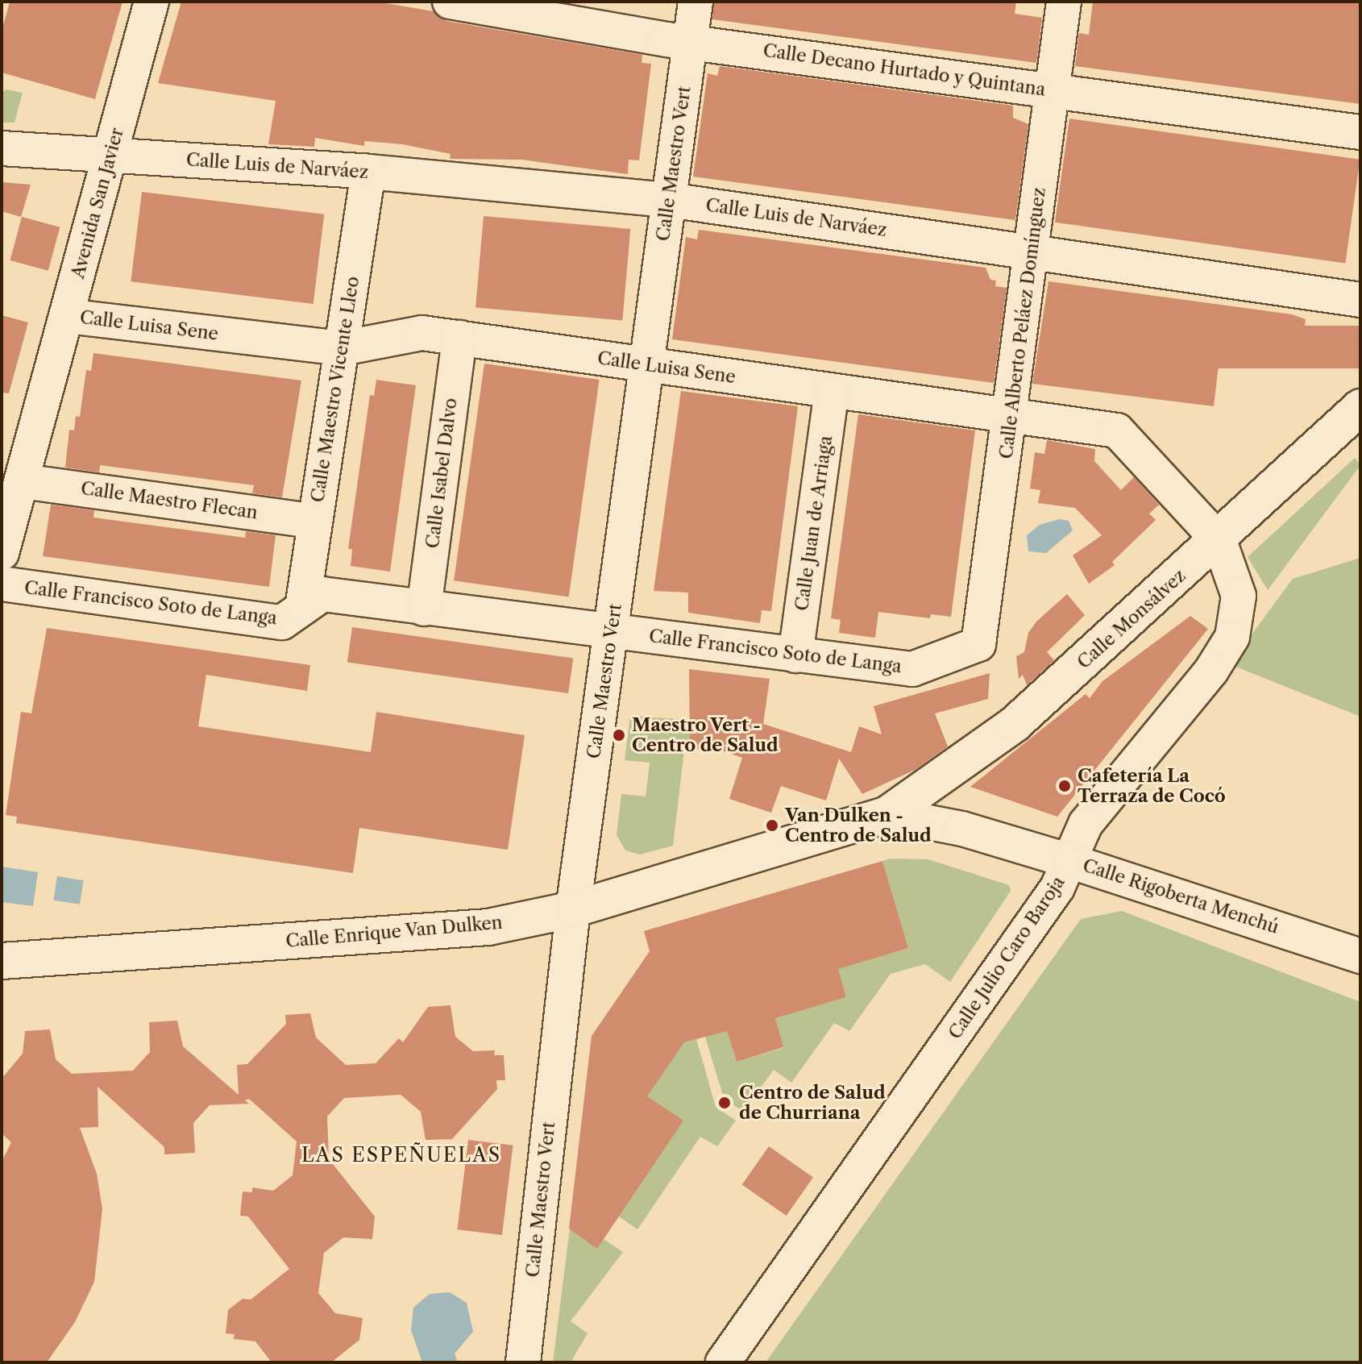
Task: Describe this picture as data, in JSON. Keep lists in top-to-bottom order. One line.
{"streets":{"street":["Calle Decano Hurtado y Quintana","Calle Maestro Vert","Calle Luis de Narváez","Avenida San Javier","Calle Alberto Peláez Domínguez","Calle Luisa Sene","Calle Maestro Vicente Lleo","Calle Isabel Dalvo","Calle Maestro Flecan","Calle Juan de Arriaga","Calle Francisco Soto de Langa","Calle Monsálvez","Calle Rigoberta Menchú","Calle Enrique Van Dulken","Calle Julio Caro Baroja"]},"crossings":[["Calle Decano Hurtado y Quintana","Calle Maestro Vert"],["Calle Decano Hurtado y Quintana","Calle Alberto Peláez Domínguez"],["Calle Maestro Vert","Calle Luis de Narváez"],["Calle Maestro Vert","Calle Luisa Sene"],["Calle Maestro Vert","Calle Francisco Soto de Langa"],["Calle Maestro Vert","Calle Enrique Van Dulken"],["Calle Luis de Narváez","Avenida San Javier"],["Calle Luis de Narváez","Calle Alberto Peláez Domínguez"],["Calle Luis de Narváez","Calle Maestro Vicente Lleo"],["Avenida San Javier","Calle Luisa Sene"],["Avenida San Javier","Calle Maestro Flecan"],["Calle Alberto Peláez Domínguez","Calle Luisa Sene"],["Calle Alberto Peláez Domínguez","Calle Francisco Soto de Langa"],["Calle Luisa Sene","Calle Maestro Vicente Lleo"],["Calle Luisa Sene","Calle Isabel Dalvo"],["Calle Luisa Sene","Calle Juan de Arriaga"],["Calle Luisa Sene","Calle Monsálvez"],["Calle Luisa Sene","Calle Julio Caro Baroja"],["Calle Maestro Vicente Lleo","Calle Maestro Flecan"],["Calle Maestro Vicente Lleo","Calle Francisco Soto de Langa"],["Calle Isabel Dalvo","Calle Francisco Soto de Langa"],["Calle Juan de Arriaga","Calle Francisco Soto de Langa"],["Calle Monsálvez","Calle Rigoberta Menchú"],["Calle Monsálvez","Calle Enrique Van Dulken"],["Calle Monsálvez","Calle Julio Caro Baroja"],["Calle Rigoberta Menchú","Calle Enrique Van Dulken"],["Calle Rigoberta Menchú","Calle Julio Caro Baroja"]],"districts":["LAS ESPEÑUELAS"],"places":["Maestro Vert - Centro de Salud","Cafetería La Terraza de Cocó","Van Dulken - Centro de Salud","Centro de Salud de Churriana"]}
